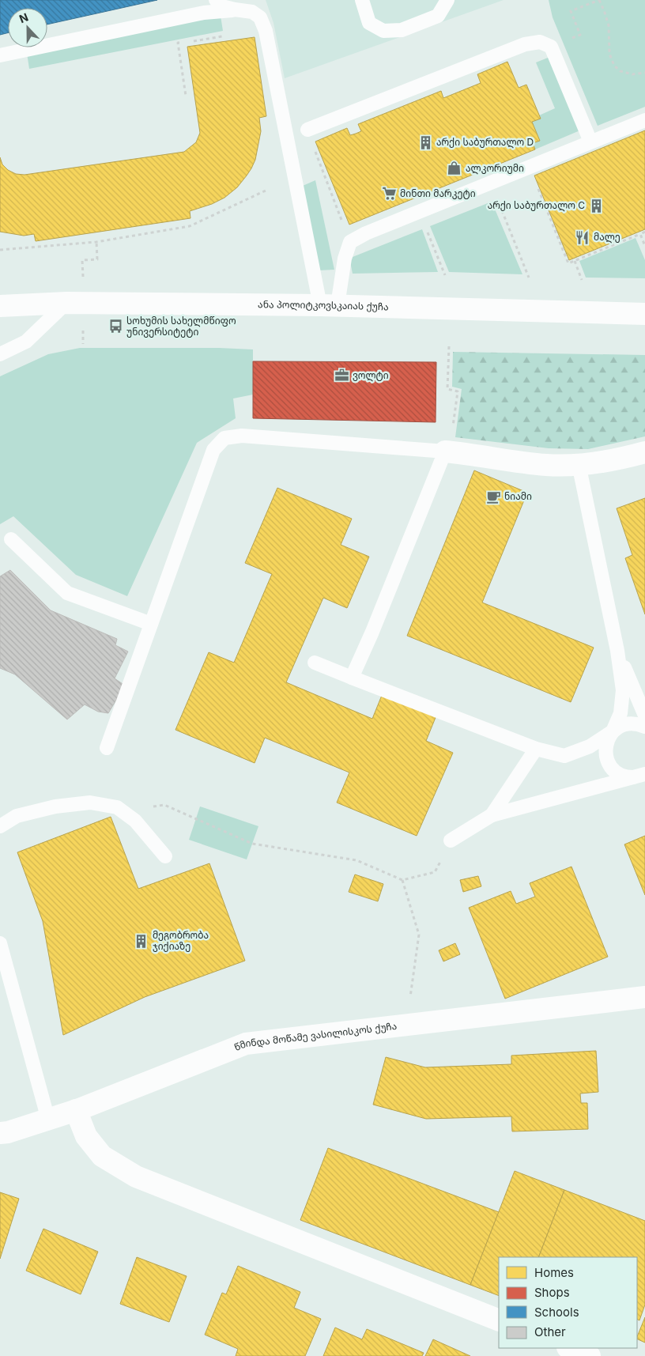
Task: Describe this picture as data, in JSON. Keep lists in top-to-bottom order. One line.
{"streets":{"street":["ანა პოლიტკოვსკაიას ქუჩა","წმინდა მოწამე ვასილისკოს ქუჩა"]},"places":{"building":["არქი საბურთალო D","არქი საბურთალო C","მეგობრობა ჯიქიაზე"],"shop":["ალკორიუმი"],"supermarket":["მინთი მარკეტი"],"restaurant":["მალე"],"bus stop":["სოხუმის სახელმწიფო უნივერსიტეტი"],"office":["ვოლტი"],"cafe":["ნიამი"]},"legend":["Homes","Shops","Schools","Other"],"north":"top"}
